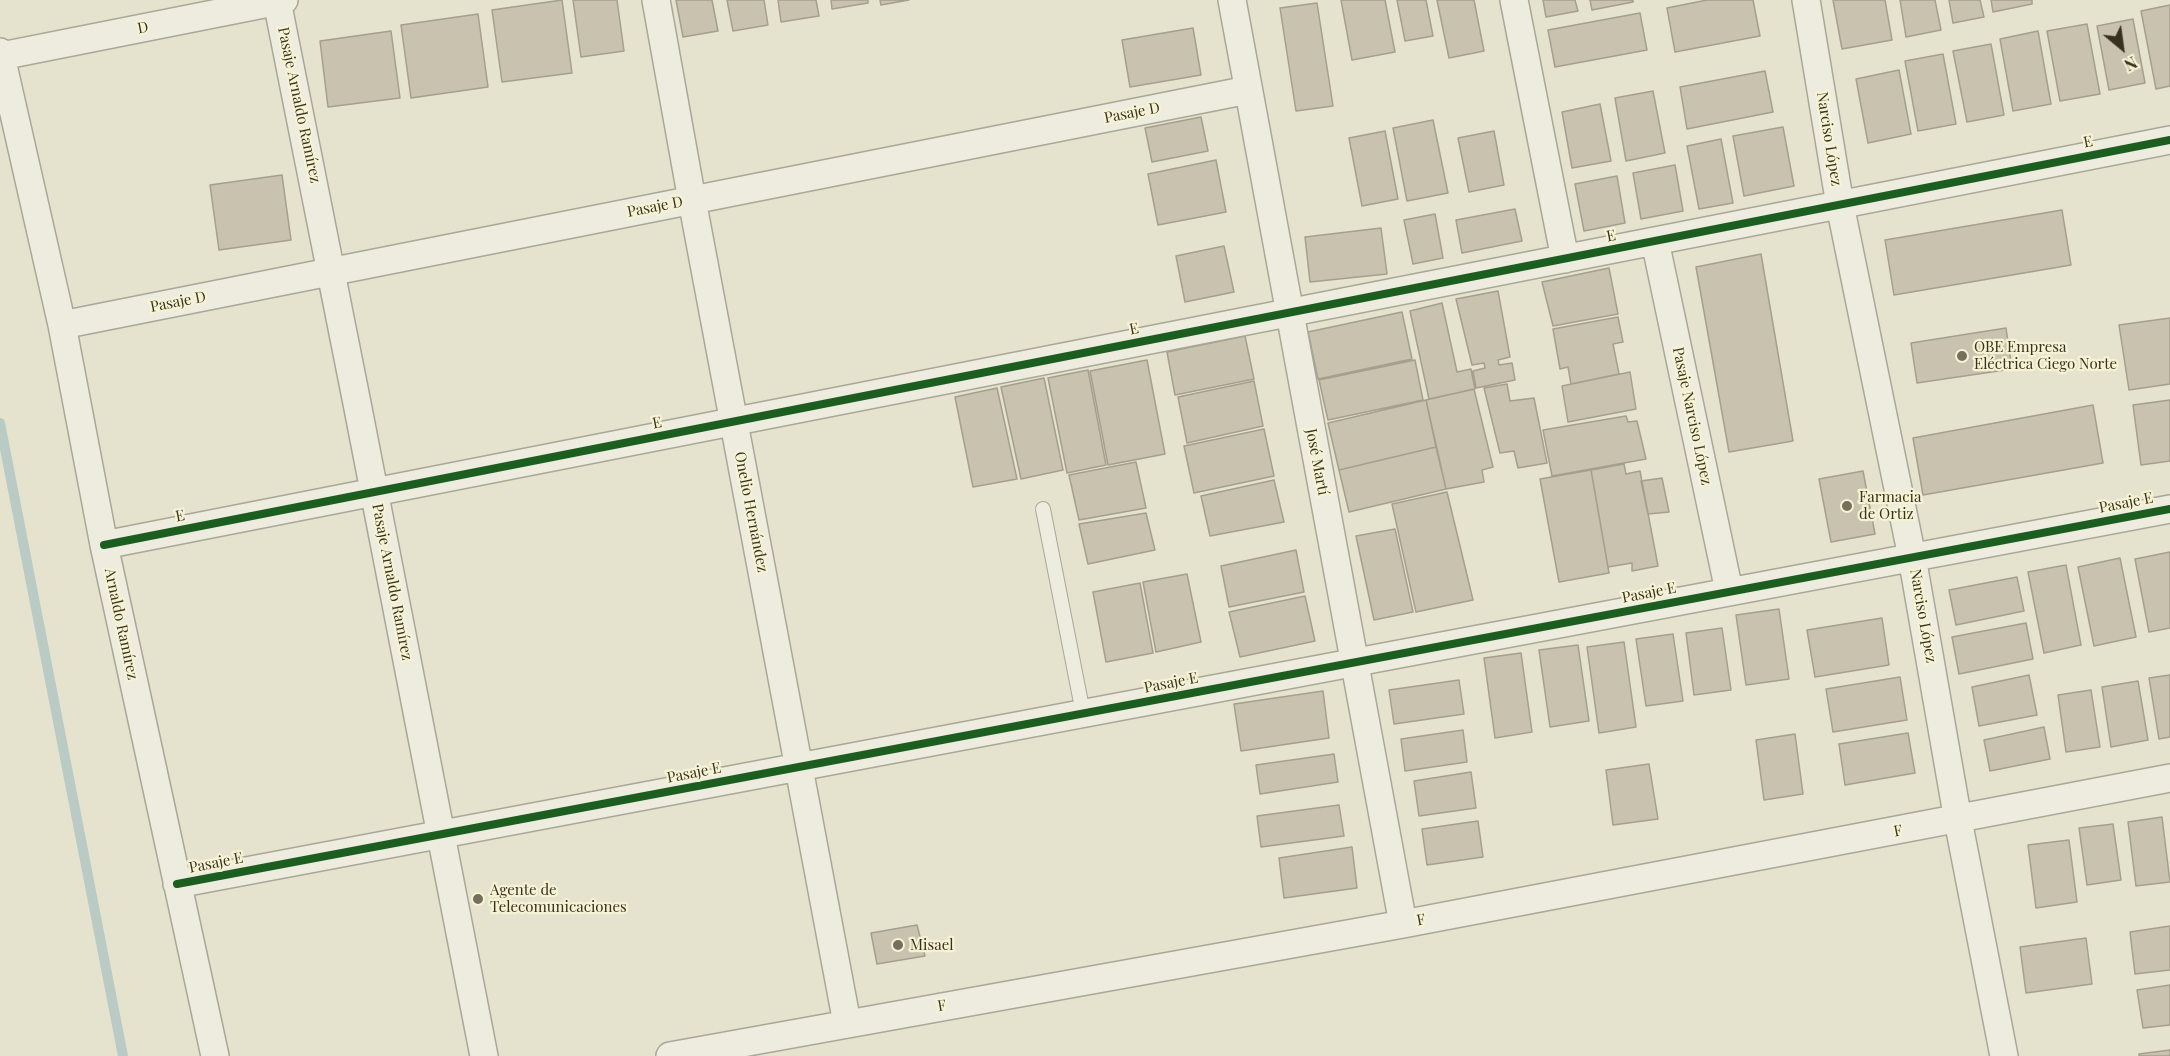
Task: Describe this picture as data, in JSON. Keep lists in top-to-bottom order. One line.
{"streets":{"street":["D","Pasaje Arnaldo Ramírez","Pasaje D","Narciso López","E","Pasaje Narciso López","José Martí","Pasaje E","Onelio Hernández","Arnaldo Ramírez","F"]},"crossings":[["D","Pasaje Arnaldo Ramírez"],["D","Arnaldo Ramírez"],["Pasaje Arnaldo Ramírez","Pasaje D"],["Pasaje Arnaldo Ramírez","E"],["Pasaje Arnaldo Ramírez","Pasaje E"],["Pasaje D","José Martí"],["Pasaje D","Onelio Hernández"],["Pasaje D","Arnaldo Ramírez"],["Narciso López","E"],["Narciso López","Pasaje E"],["Narciso López","F"],["E","Pasaje Narciso López"],["E","José Martí"],["E","Onelio Hernández"],["E","Arnaldo Ramírez"],["Pasaje Narciso López","Pasaje E"],["José Martí","Pasaje E"],["José Martí","F"],["Pasaje E","Onelio Hernández"],["Pasaje E","Arnaldo Ramírez"],["Onelio Hernández","F"]],"places":["OBE Empresa Eléctrica Ciego Norte","Farmacia de Ortiz","Agente de Telecomunicaciones","Misael"],"north":"bottom right"}
